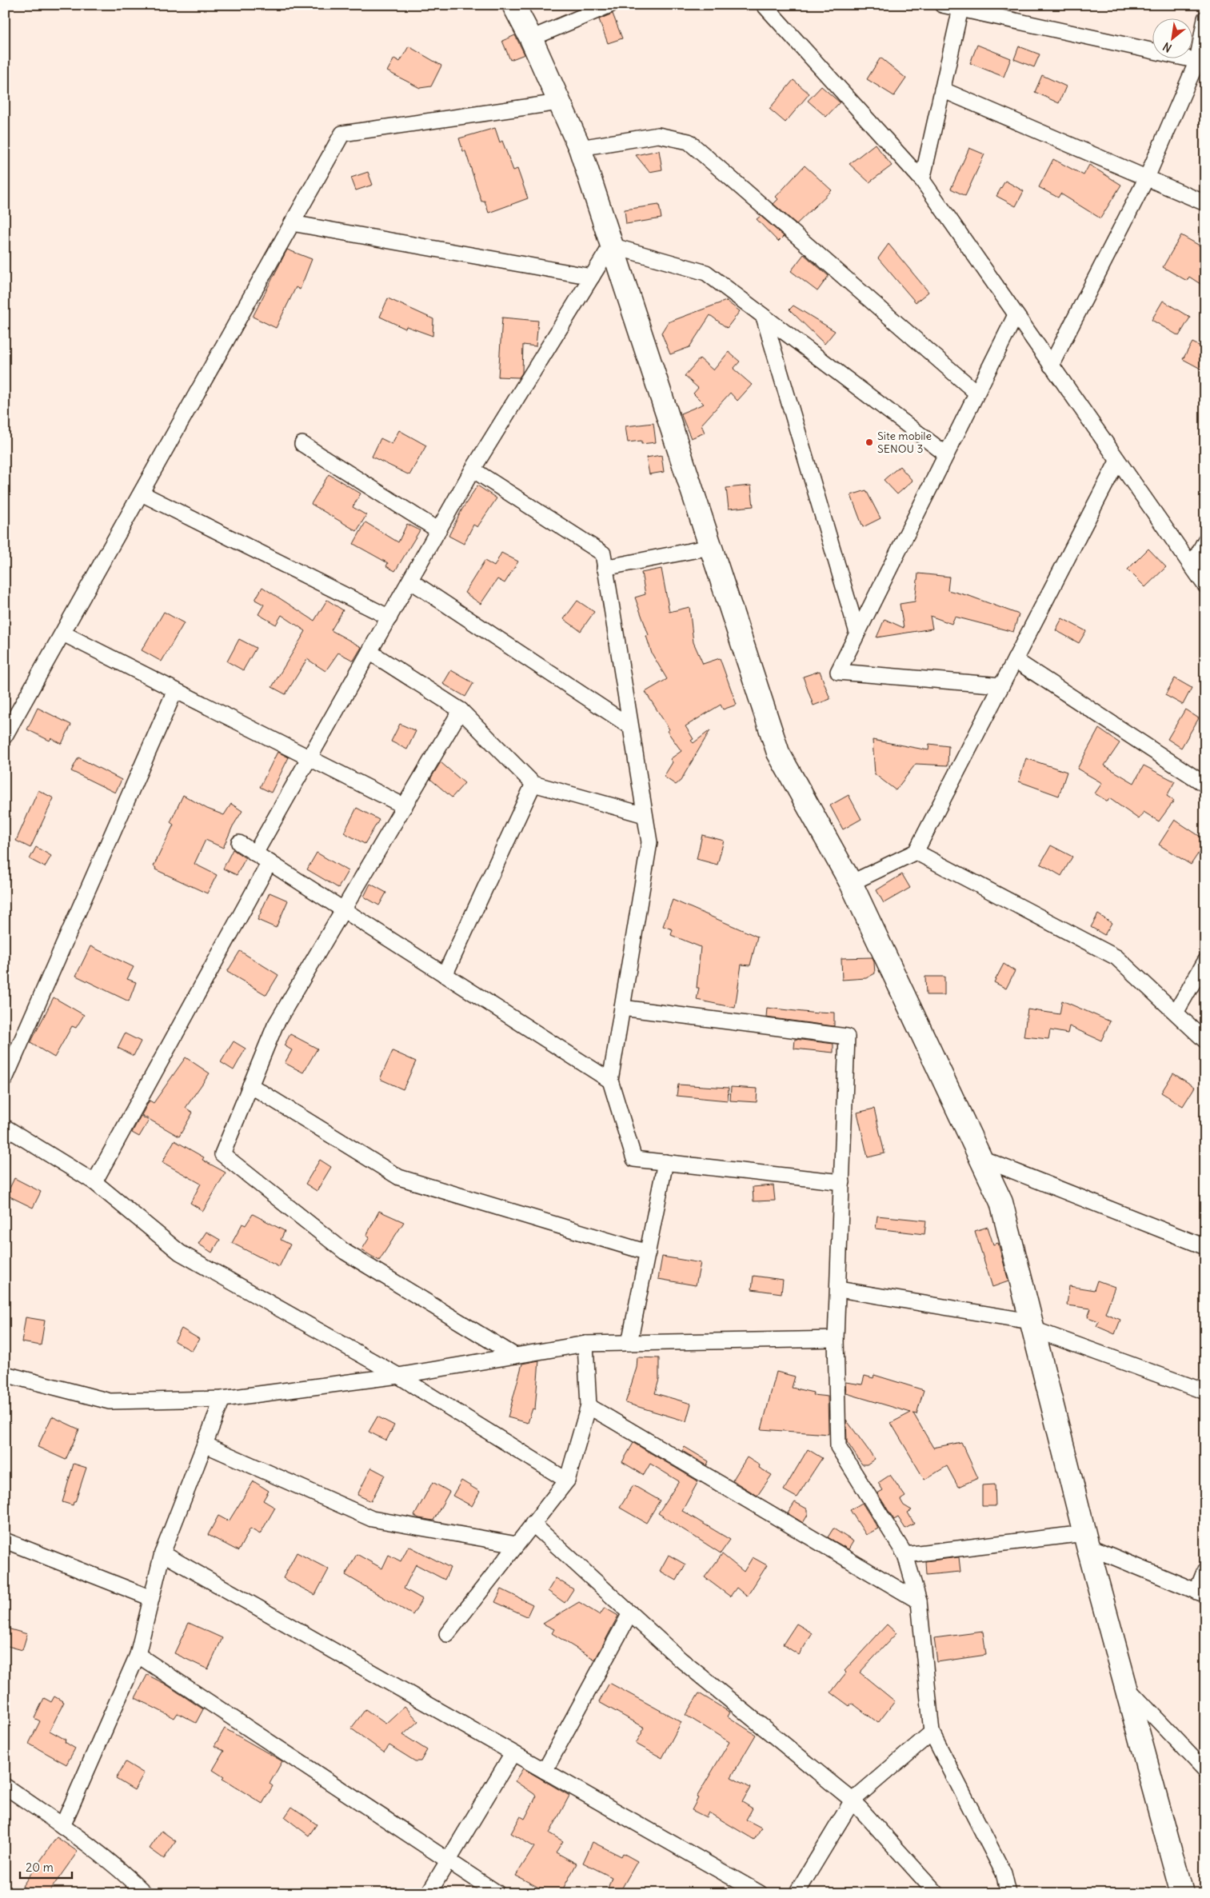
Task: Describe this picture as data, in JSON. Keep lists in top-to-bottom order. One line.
{"places":["Site mobile SENOU 3"],"scale_bar":"20 m","north":"bottom left"}
